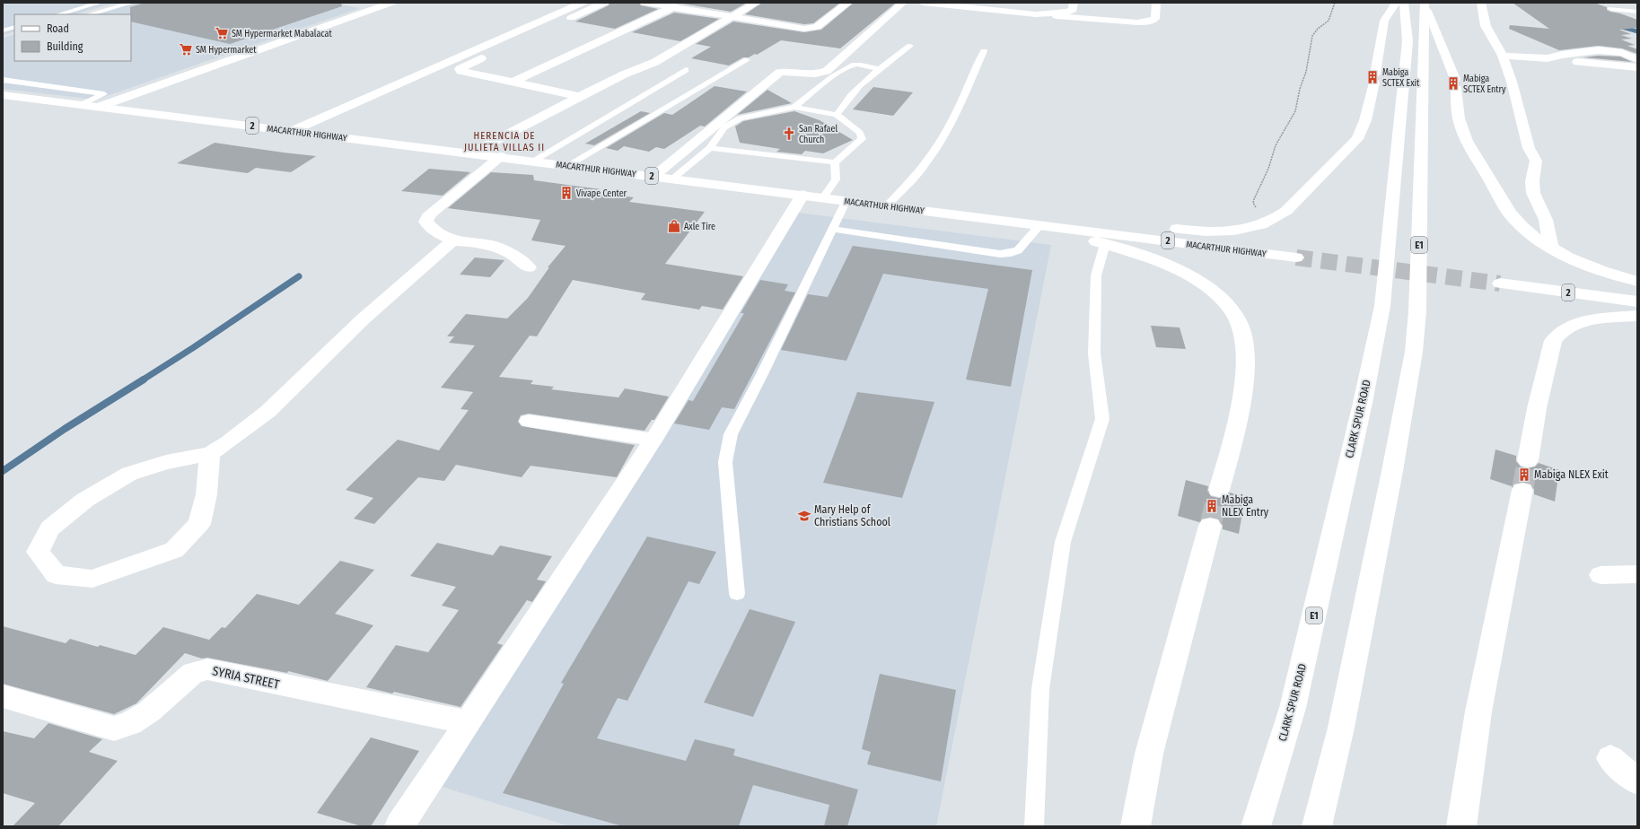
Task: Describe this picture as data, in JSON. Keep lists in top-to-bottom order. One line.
{"streets":{"main road":["2","MACARTHUR HIGHWAY","E1","CLARK SPUR ROAD","SYRIA STREET"]},"districts":["HERENCIA DE JULIETA VILLAS II"],"places":{"supermarket":["SM Hypermarket Mabalacat","SM Hypermarket"],"building":["Mabiga SCTEX Exit","Mabiga SCTEX Entry","Vivape Center","Mabiga NLEX Exit","Mabiga NLEX Entry"],"church":["San Rafael Church"],"shop":["Axle Tire"],"school or university":["Mary Help of Christians School"]},"legend":["Road","Building"]}
